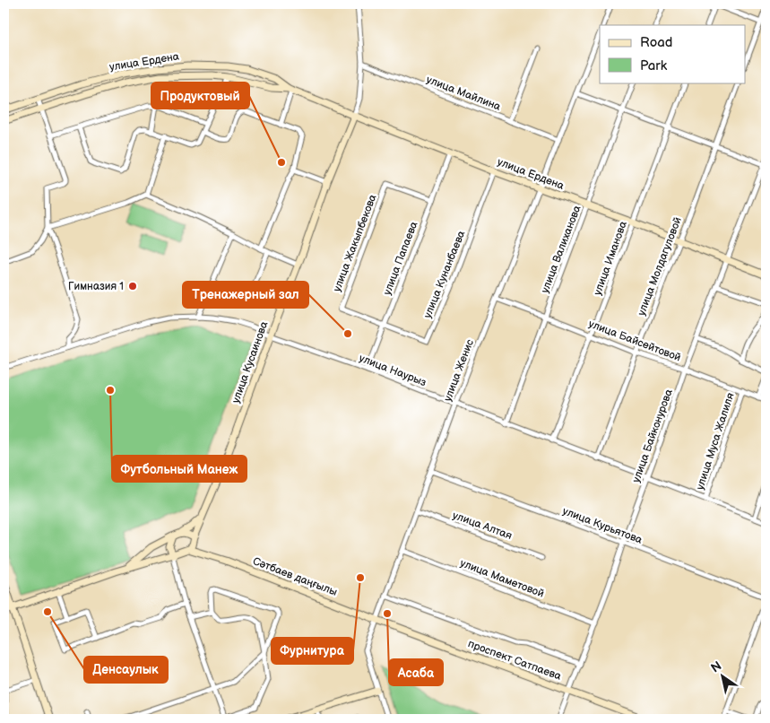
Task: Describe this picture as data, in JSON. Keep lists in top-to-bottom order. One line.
{"streets":{"street":["улица Ердена","улица Майлина","улица Жакыпбекова","улица Валиханова","улица Папаева","улица Иманова","улица Молдагуловой","улица Кунанбаева","улица Байсейтовой","улица Кусаинова","улица Наурыз","улица Женис","улица Байконурова","улица Муса Жалиля","улица Алтая","улица Курьятова","Сәтбаев даңғылы","улица Маметовой","проспект Сатпаева"]},"crossings":[["улица Ердена","улица Валиханова"],["улица Ердена","улица Папаева"],["улица Ердена","улица Иманова"],["улица Ердена","улица Молдагуловой"],["улица Ердена","улица Кунанбаева"],["улица Ердена","улица Кусаинова"],["улица Ердена","улица Женис"],["улица Ердена","улица Байконурова"],["улица Майлина","улица Женис"],["улица Жакыпбекова","улица Папаева"],["улица Жакыпбекова","улица Кунанбаева"],["улица Валиханова","улица Байсейтовой"],["улица Валиханова","улица Наурыз"],["улица Папаева","улица Кунанбаева"],["улица Папаева","улица Наурыз"],["улица Иманова","улица Байсейтовой"],["улица Иманова","улица Наурыз"],["улица Молдагуловой","улица Байсейтовой"],["улица Молдагуловой","улица Наурыз"],["улица Байсейтовой","улица Женис"],["улица Байсейтовой","улица Байконурова"],["улица Байсейтовой","улица Муса Жалиля"],["улица Кусаинова","улица Наурыз"],["улица Наурыз","улица Женис"],["улица Наурыз","улица Байконурова"],["улица Наурыз","улица Муса Жалиля"],["улица Женис","улица Алтая"],["улица Женис","улица Курьятова"],["улица Женис","Сәтбаев даңғылы"],["улица Женис","улица Маметовой"],["улица Женис","проспект Сатпаева"],["улица Байконурова","улица Курьятова"],["улица Байконурова","улица Маметовой"],["улица Байконурова","проспект Сатпаева"],["Сәтбаев даңғылы","проспект Сатпаева"]],"places":["Продуктовый","Гимназия 1","Тренажерный зал","Футбольный Манеж","Фурнитура","Денсаулык","Асаба"],"legend":["Road","Park"],"north":"top left"}
